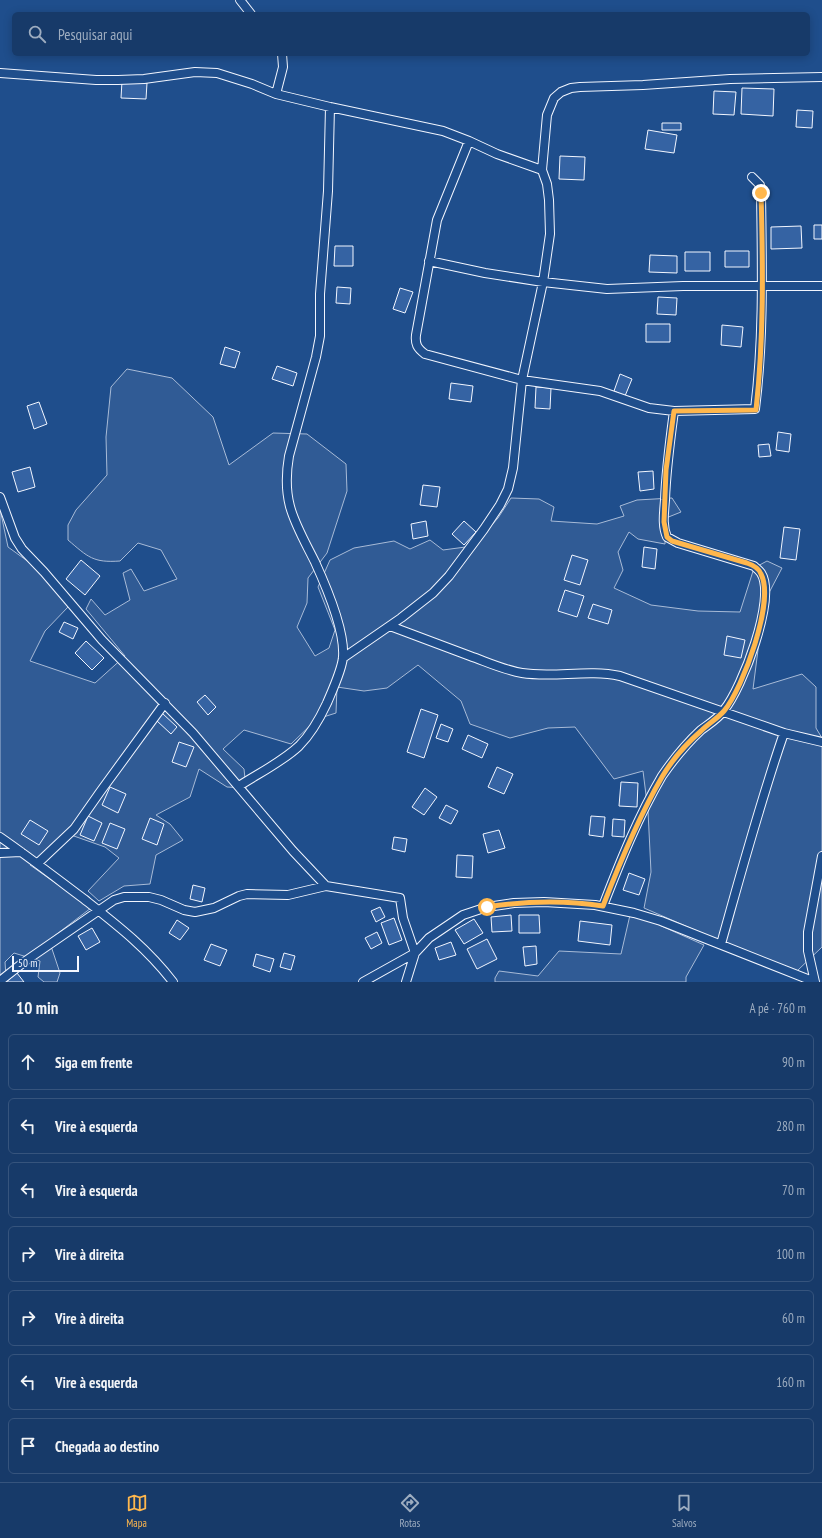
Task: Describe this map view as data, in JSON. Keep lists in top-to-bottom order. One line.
{"scale_bar":"50 m","page":{"search":"Pesquisar aqui","scale":"50 m","heading":["10 min","A pé · 760 m"],"list":[["Siga em frente","90 m"],["Vire à esquerda","280 m"],["Vire à esquerda","70 m"],["Vire à direita","100 m"],["Vire à direita","60 m"],["Vire à esquerda","160 m"],"Chegada ao destino"],"nav":["Mapa","Rotas","Salvos"]}}
